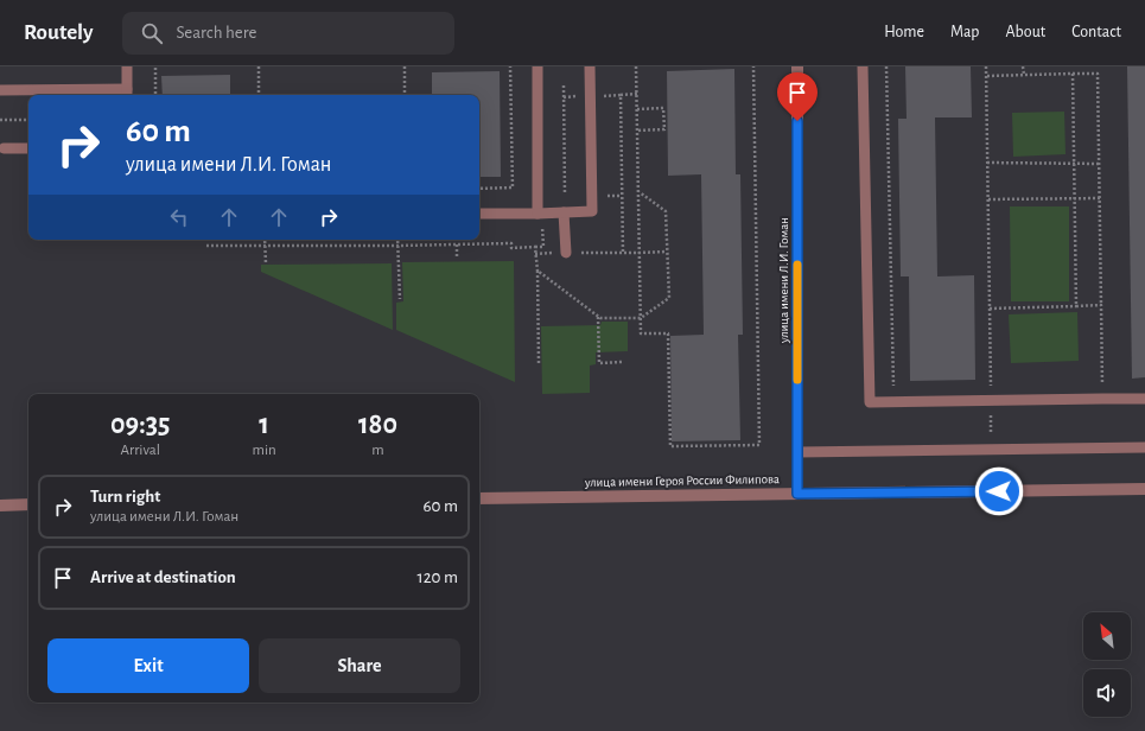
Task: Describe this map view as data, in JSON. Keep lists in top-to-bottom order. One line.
{"streets":{"street":["улица имени Л.И. Гоман","улица имени Героя России Филипова"]},"crossings":[["улица имени Л.И. Гоман","улица имени Героя России Филипова"]],"north":"top left","page":{"header":"Routely","search":"Search here","nav":["Home","Map","About","Contact"],"turn":["60 m","улица имени Л.И. Гоман"],"eta":["09:35","Arrival","1","min","180","m"],"list":[{"name":"Turn right","note":"улица имени Л.И. Гоман","value":"60 m"},{"name":"Arrive at destination","value":"120 m"}],"buttons":["Exit","Share"]}}
